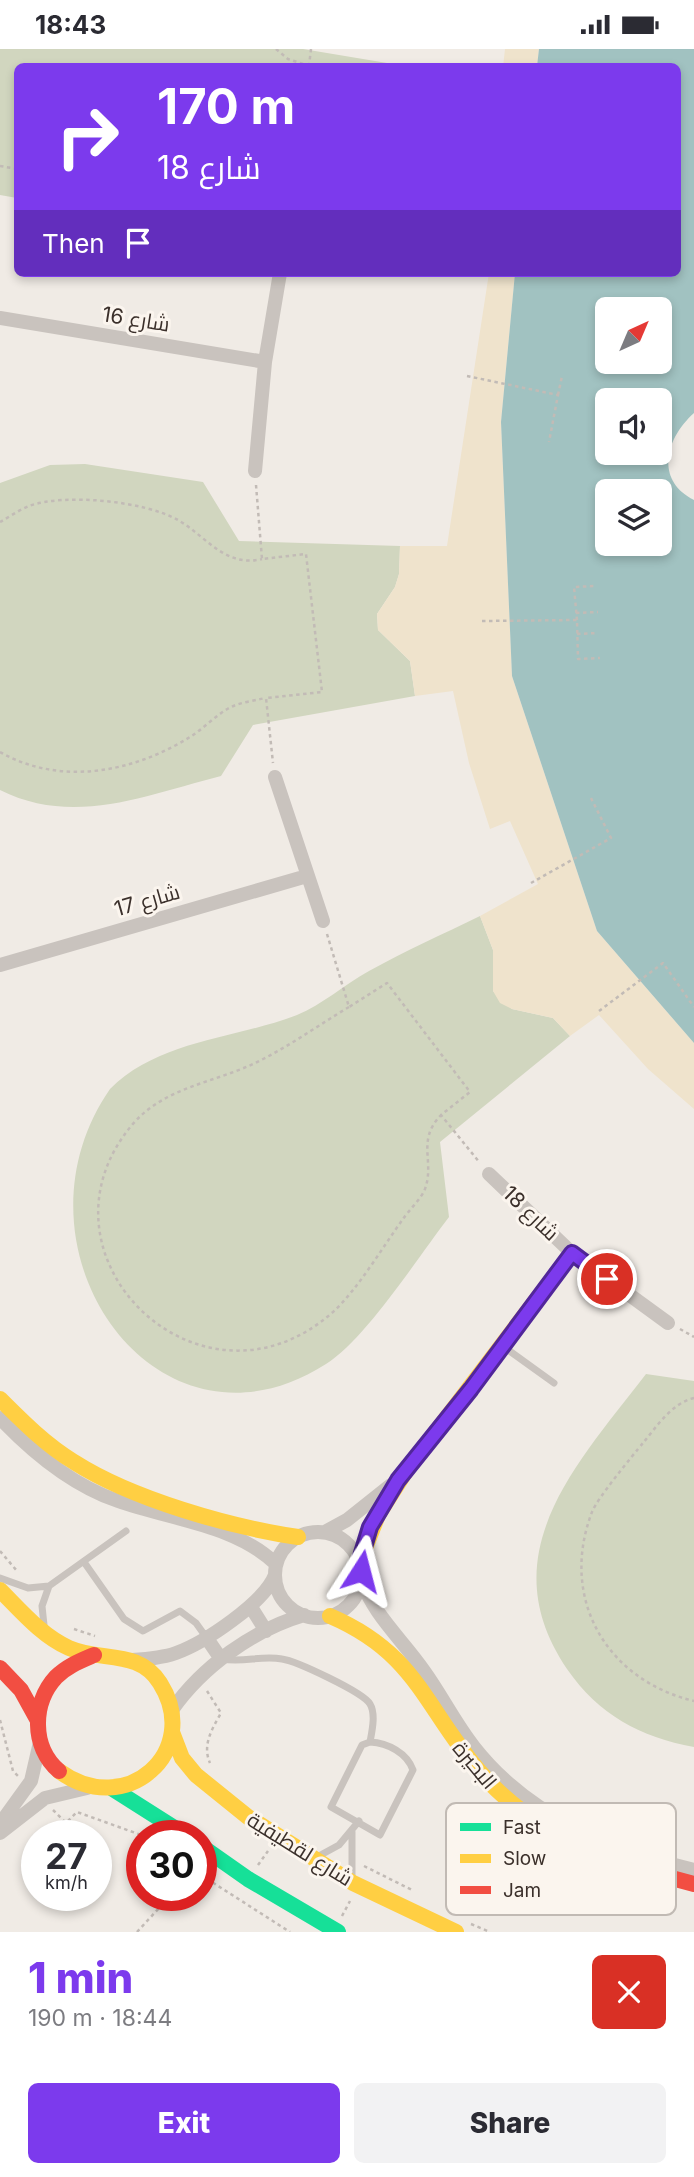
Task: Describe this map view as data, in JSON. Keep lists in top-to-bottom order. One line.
{"streets":{"street":["شارع 16","شارع 17","شارع 18","البحيرة","شارع لقطيفية"]},"crossings":[["شارع 18","البحيرة"]],"legend":["Fast","Slow","Jam"],"north":"top right","page":{"status":"18:43","turn":["170 m","شارع 18"],"then":"Then","speed":"27 km/h","limit":"30","heading":["1 min","190 m · 18:44"],"buttons":["Exit","Share"]}}
